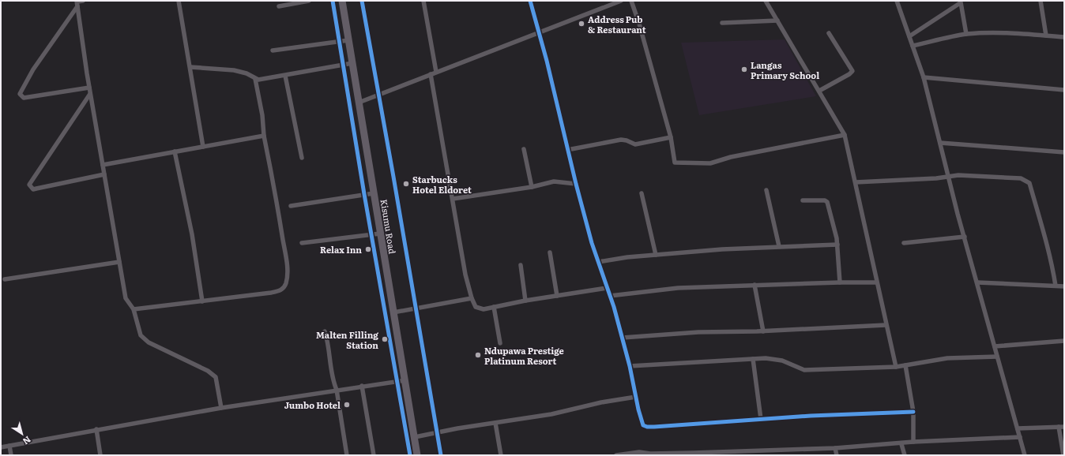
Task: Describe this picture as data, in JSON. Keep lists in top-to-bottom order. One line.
{"streets":{"highway":["Kisumu Road"]},"places":["Address Pub & Restaurant","Langas Primary School","Starbucks Hotel Eldoret","Relax Inn","Malten Filling Station","Ndupawa Prestige Platinum Resort","Jumbo Hotel"],"north":"bottom right"}
